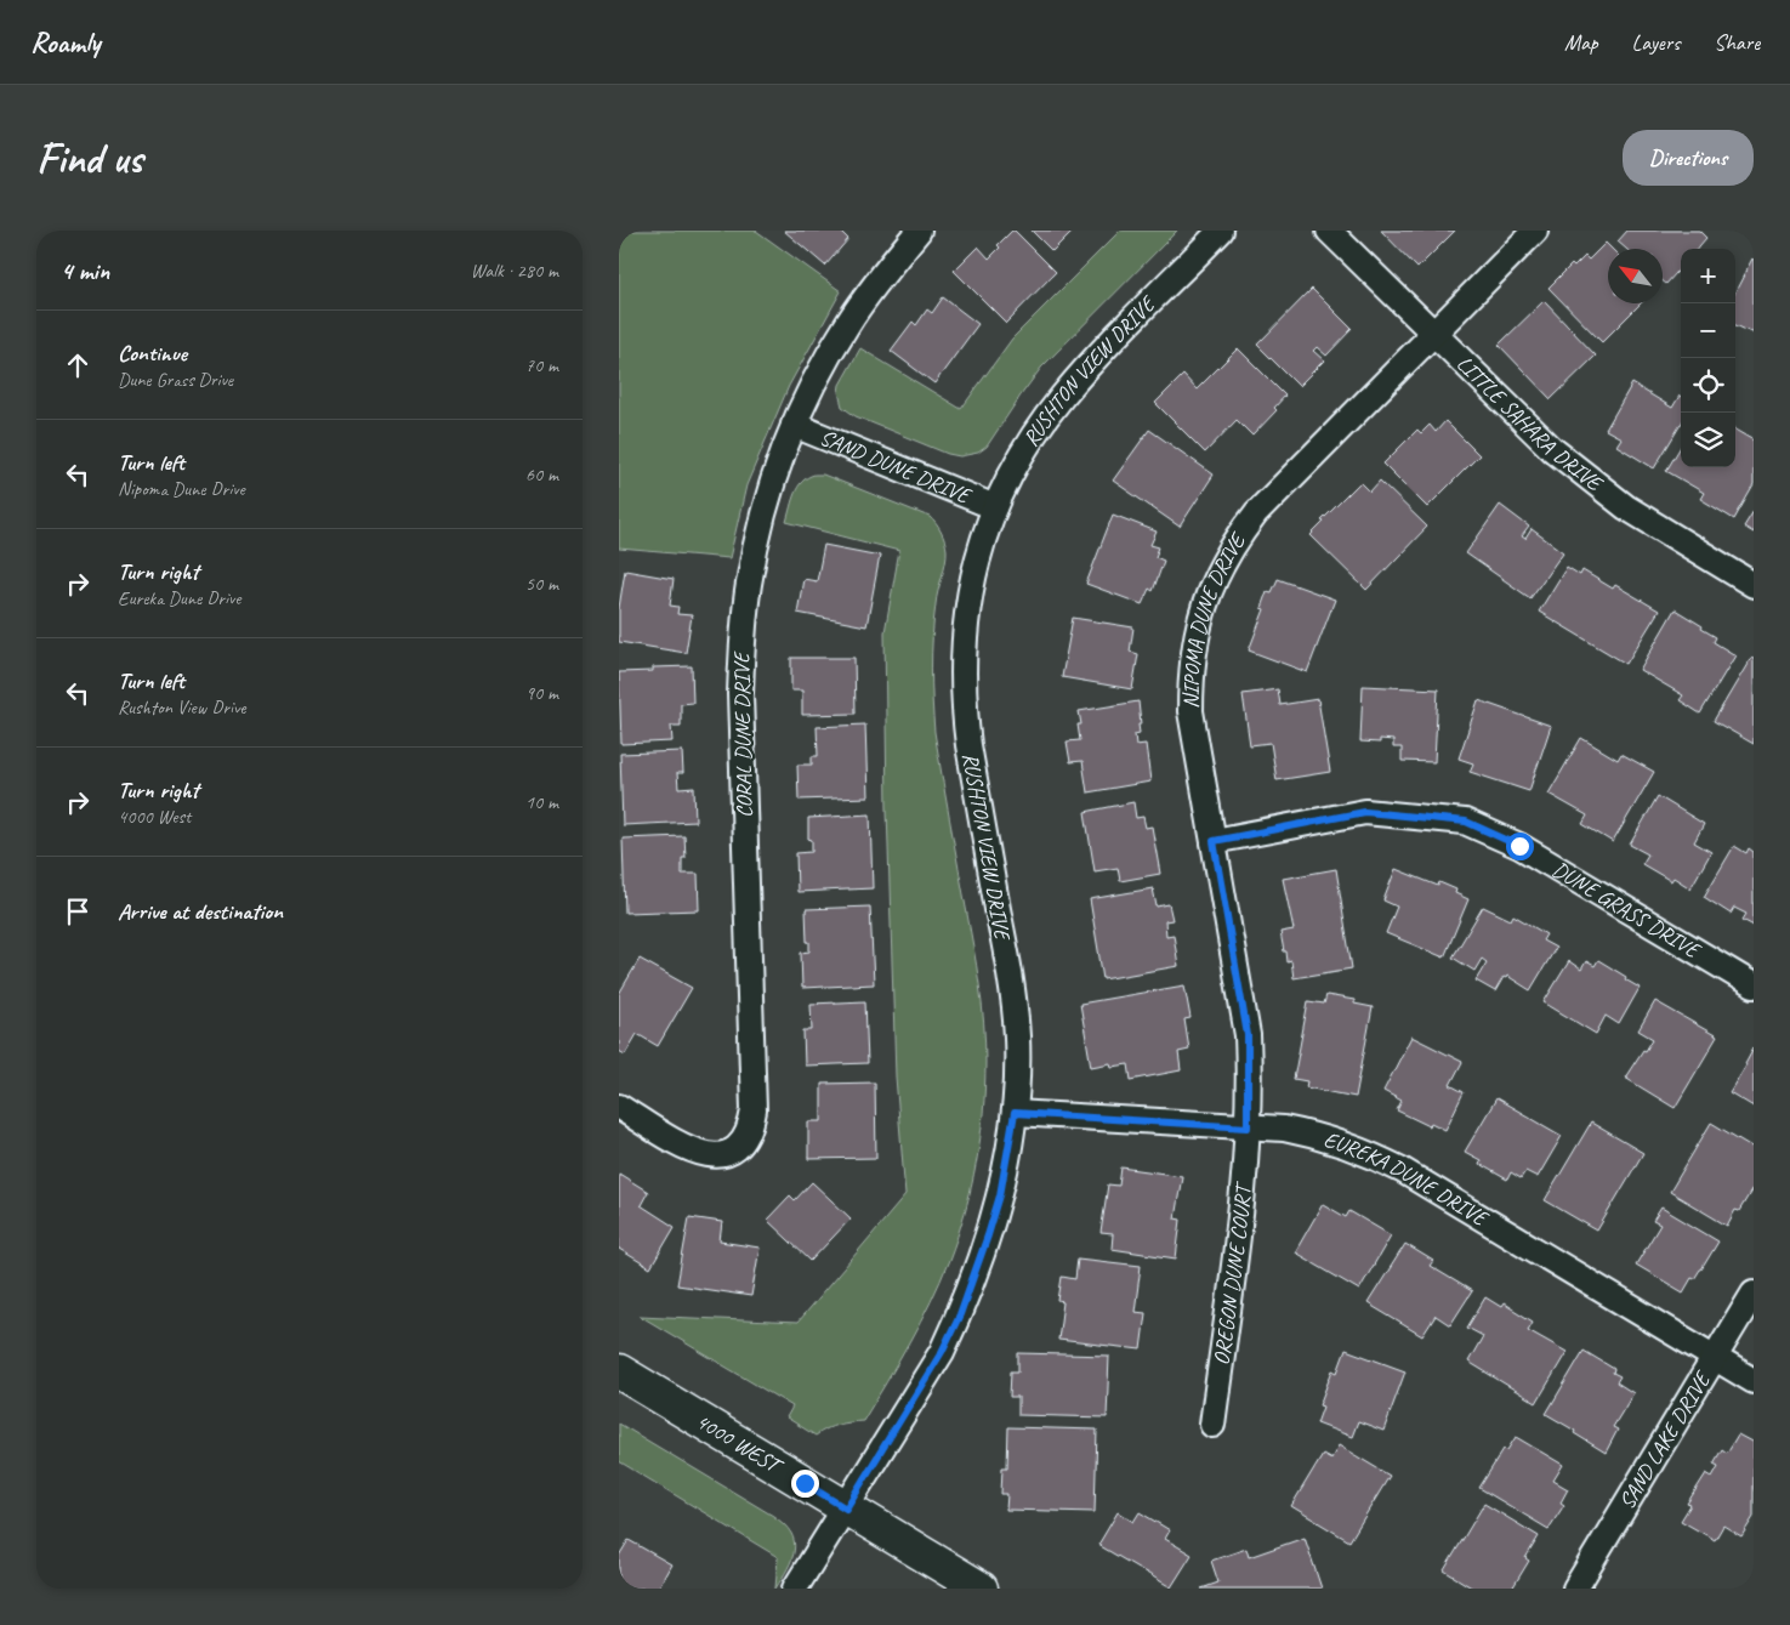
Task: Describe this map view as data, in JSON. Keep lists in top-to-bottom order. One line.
{"streets":{"main road":["4000 WEST"],"street":["RUSHTON VIEW DRIVE","LITTLE SAHARA DRIVE","SAND DUNE DRIVE","NIPOMA DUNE DRIVE","CORAL DUNE DRIVE","DUNE GRASS DRIVE","EUREKA DUNE DRIVE","OREGON DUNE COURT","SAND LAKE DRIVE"]},"crossings":[["RUSHTON VIEW DRIVE","SAND DUNE DRIVE"],["RUSHTON VIEW DRIVE","EUREKA DUNE DRIVE"],["RUSHTON VIEW DRIVE","4000 WEST"],["LITTLE SAHARA DRIVE","NIPOMA DUNE DRIVE"],["SAND DUNE DRIVE","CORAL DUNE DRIVE"],["NIPOMA DUNE DRIVE","DUNE GRASS DRIVE"],["NIPOMA DUNE DRIVE","EUREKA DUNE DRIVE"],["NIPOMA DUNE DRIVE","OREGON DUNE COURT"],["EUREKA DUNE DRIVE","OREGON DUNE COURT"],["EUREKA DUNE DRIVE","SAND LAKE DRIVE"]],"north":"top left","page":{"header":"Roamly","nav":["Map","Layers","Share"],"buttons":"Directions","title":"Find us","heading":["4 min","Walk · 280 m"],"map_buttons":["+","−"],"list":[["Continue","Dune Grass Drive","70 m"],["Turn left","Nipoma Dune Drive","60 m"],["Turn right","Eureka Dune Drive","50 m"],["Turn left","Rushton View Drive","90 m"],["Turn right","4000 West","10 m"],"Arrive at destination"]}}
